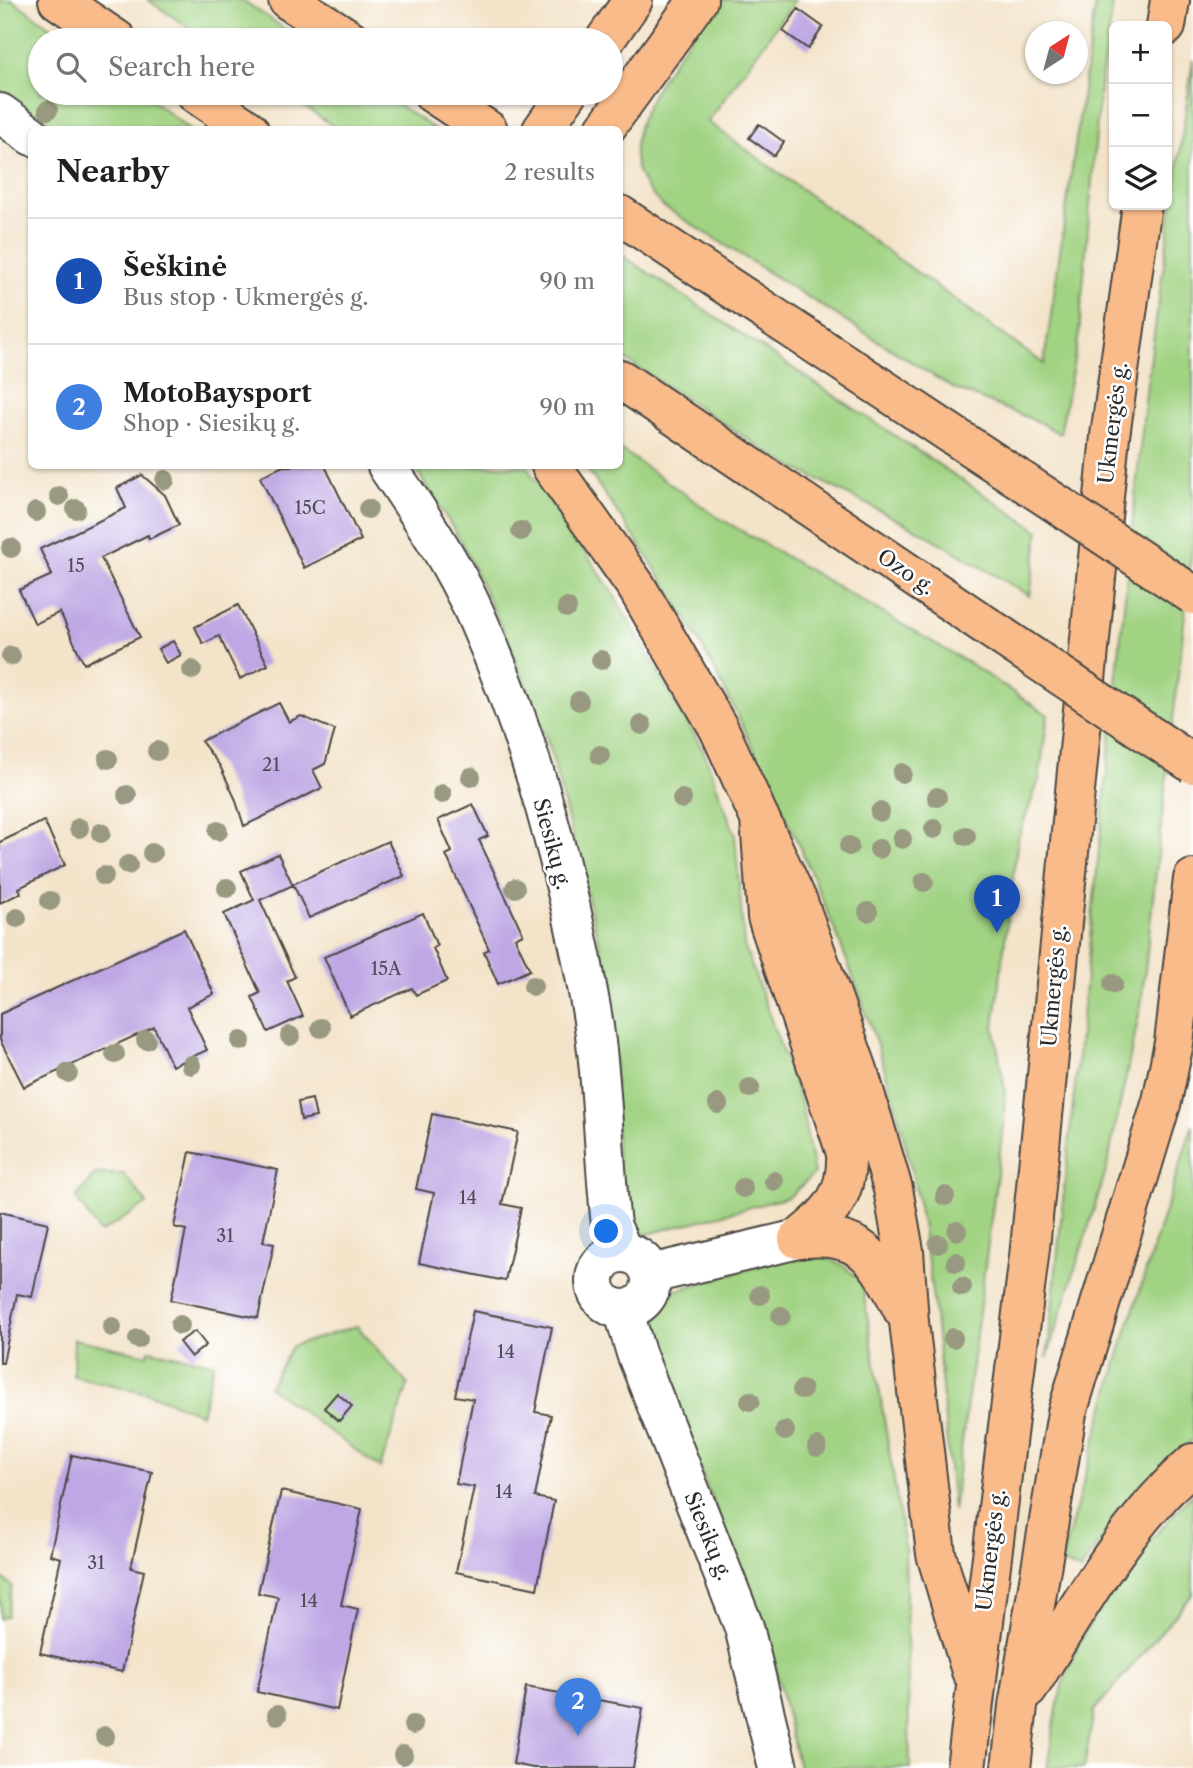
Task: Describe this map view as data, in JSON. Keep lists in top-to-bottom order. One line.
{"streets":{"main road":["Ukmergės g.","Ozo g."],"street":["Siesikų g."]},"house_numbers":["15C","15","21","15A","14","31","14","14","31","14"],"north":"top right","page":{"map_buttons":["+","−"],"search":"Search here","heading":["Nearby","2 results"],"list":[{"mark":"1","name":"Šeškinė","note":"Bus stop · Ukmergės g.","value":"90 m"},{"mark":"2","name":"MotoBaysport","note":"Shop · Siesikų g.","value":"90 m"}],"pins":["1","2"]}}
